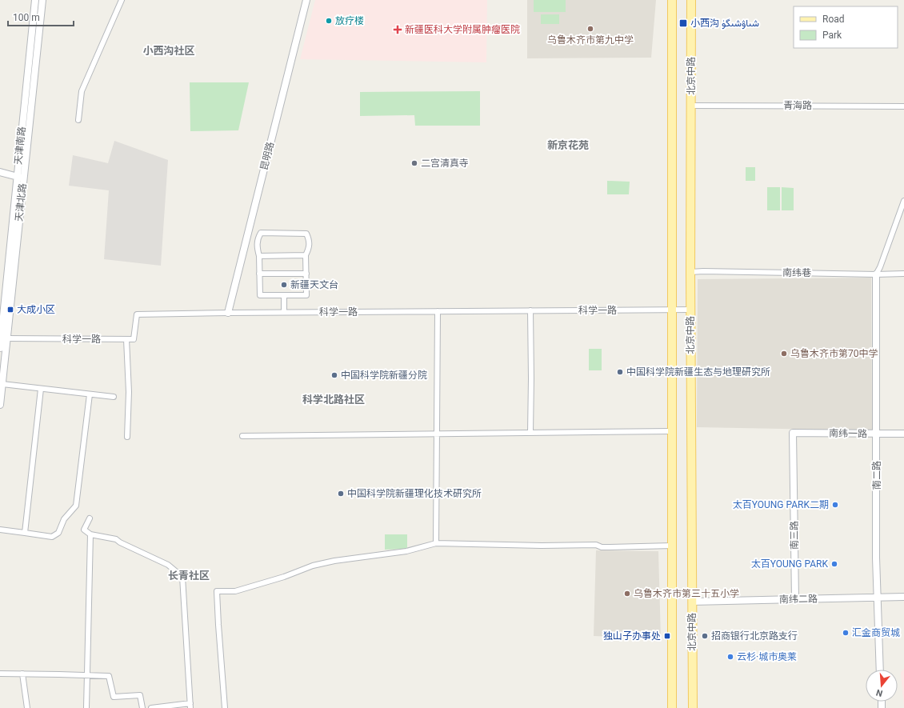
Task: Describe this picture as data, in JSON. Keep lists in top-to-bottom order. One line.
{"streets":{"main road":["北京中路"],"street":["青海路","天津南路","昆明路","天津北路","南纬巷","科学一路","南纬一路","南二路","南三路","南纬二路"]},"crossings":[["北京中路","青海路"],["北京中路","南纬巷"],["北京中路","科学一路"],["北京中路","南纬二路"],["天津南路","天津北路"],["昆明路","科学一路"],["南纬巷","南二路"],["南纬一路","南二路"],["南纬一路","南三路"],["南二路","南纬二路"],["南三路","南纬二路"]],"districts":["小西沟社区","新京花苑","科学北路社区","长青社区"],"places":{"other":["放疗楼","乌鲁木齐市第九中学","二宫清真寺","新疆天文台","乌鲁木齐市第70中学","中国科学院新疆生态与地理研究所","中国科学院新疆分院","中国科学院新疆理化技术研究所","太百YOUNG PARK二期","太百YOUNG PARK","乌鲁木齐市第三十五小学","汇金商贸城","招商银行北京路支行","云杉·城市奥莱"],"transit":["小西沟 شىاۋشىگۈ","大成小区","独山子办事处"],"health":["新疆医科大学附属肿瘤医院"]},"legend":["Road","Park"],"scale_bar":"100 m","north":"bottom"}
